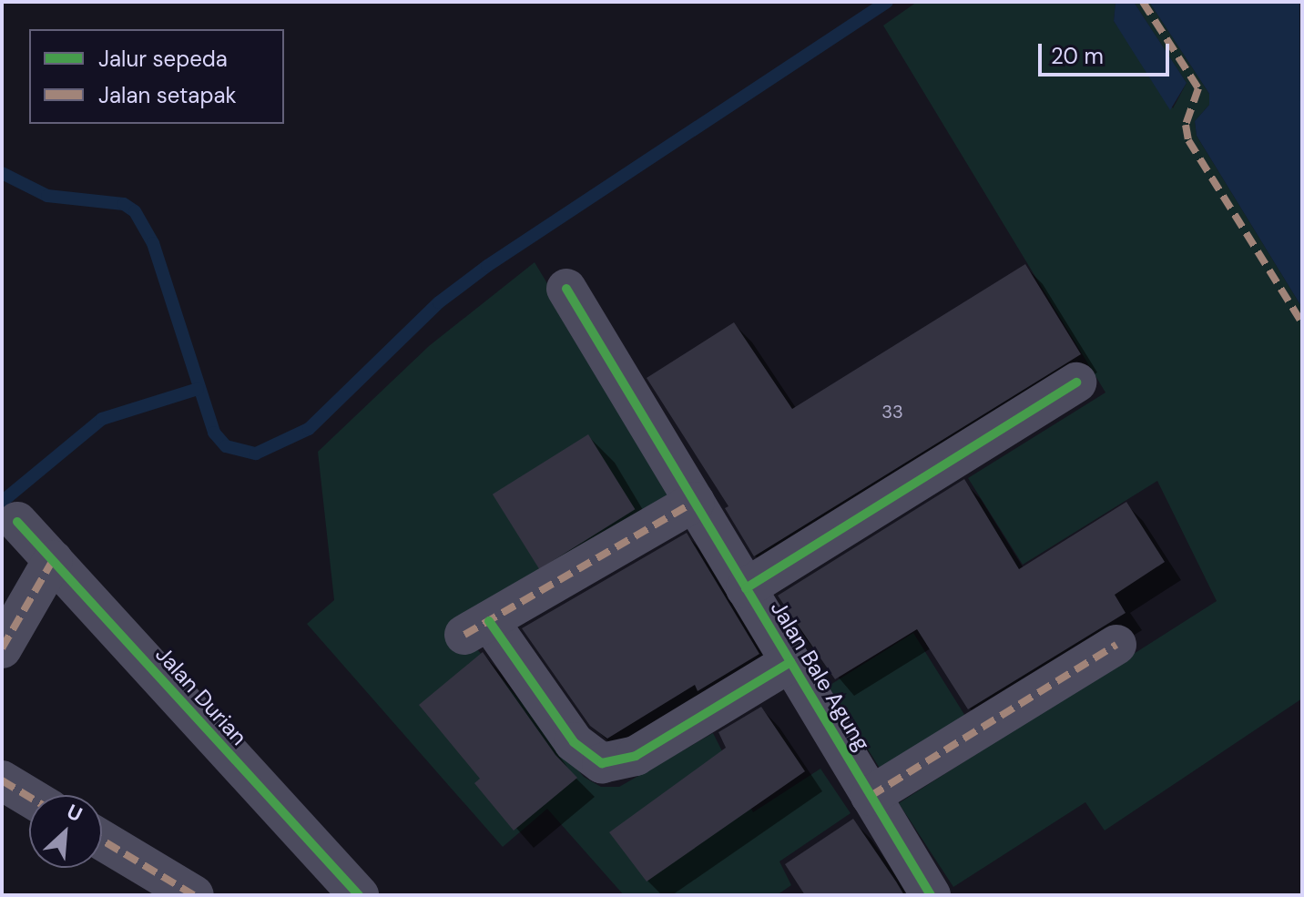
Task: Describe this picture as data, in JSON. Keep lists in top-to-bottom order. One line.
{"streets":{"street":["Jalan Bale Agung","Jalan Durian"]},"house_numbers":["33"],"legend":["Jalur sepeda","Jalan setapak"],"scale_bar":"20 m","north":"top right"}
